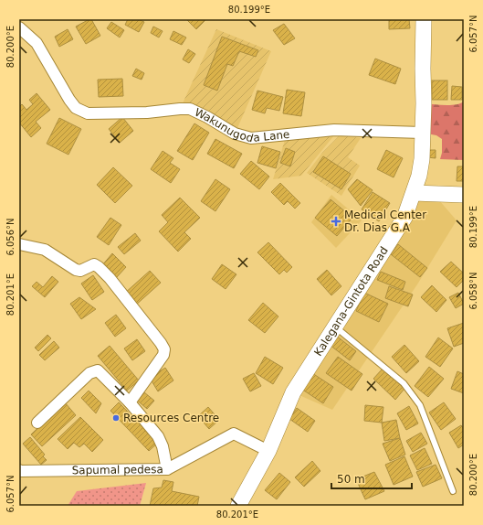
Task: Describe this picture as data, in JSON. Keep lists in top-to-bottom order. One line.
{"streets":{"main road":["Kalegana-Gintota Road"],"street":["Wakunugoda Lane","Sapumal pedesa"]},"crossings":[["Wakunugoda Lane","Kalegana-Gintota Road"],["Kalegana-Gintota Road","Sapumal pedesa"]],"places":{"health":["Medical Center Dr. Dias G.A"],"other":["Resources Centre"]},"scale_bar":"50 m","coordinates":["80.199°E","6.057°N","80.200°E","6.056°N","6.058°N","80.201°E"]}
